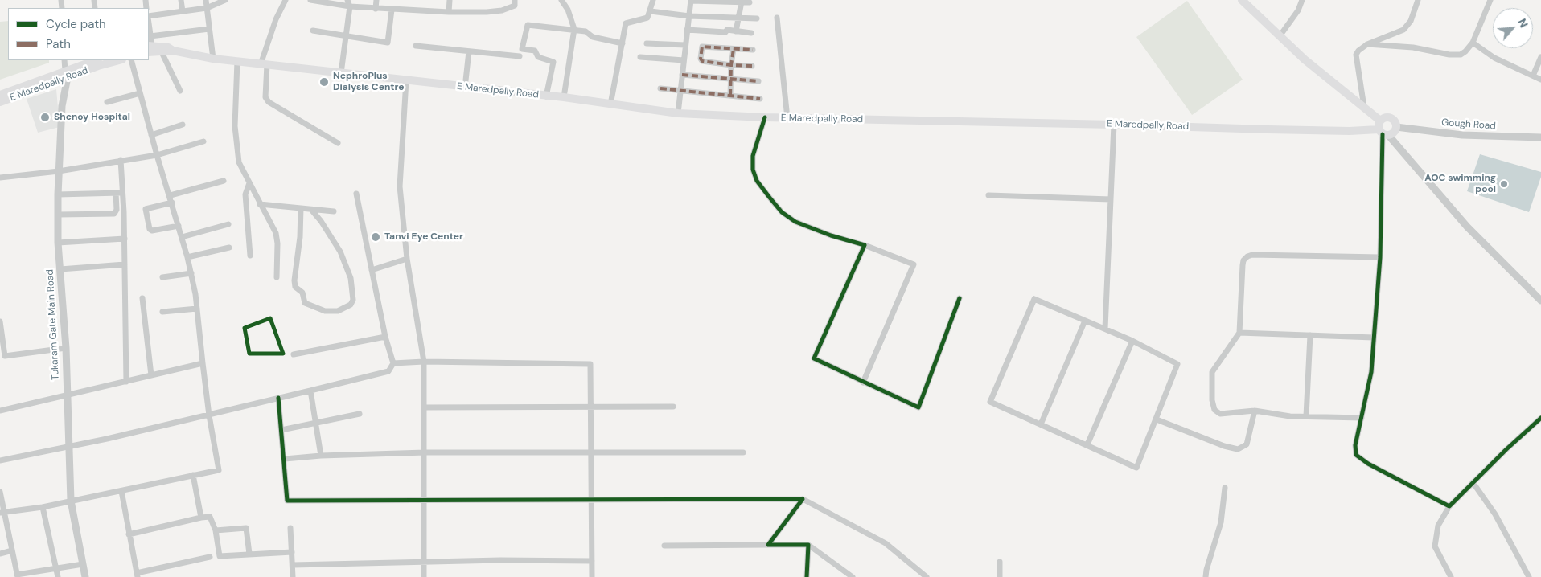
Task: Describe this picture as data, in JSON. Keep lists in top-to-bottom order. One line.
{"streets":{"main road":["E Maredpally Road"],"street":["Gough Road","Tukaram Gate Main Road"]},"crossings":[["E Maredpally Road","Tukaram Gate Main Road"]],"places":["NephroPlus Dialysis Centre","Shenoy Hospital","AOC swimming pool","Tanvi Eye Center"],"legend":["Cycle path","Path"],"north":"top right"}
